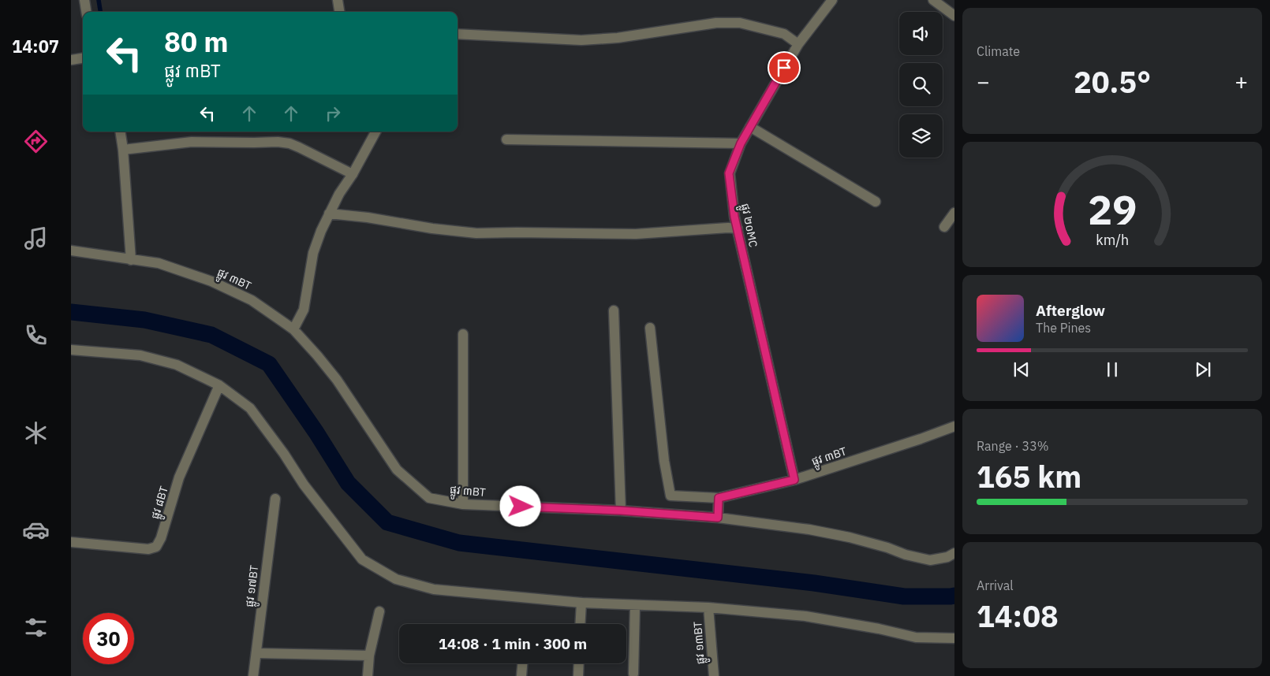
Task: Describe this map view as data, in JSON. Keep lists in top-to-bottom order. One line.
{"streets":{"street":["ផ្លូវ ២០MC","ផ្លូវ ៣BT","ផ្លូវ ៨BT","ផ្លូវ ១៧BT","ផ្លូវ ១៣BT"]},"crossings":[["ផ្លូវ ២០MC","ផ្លូវ ៣BT"]],"page":{"tabs":"14:07","tile":["Climate",["Range · 33%","165 km"],["Arrival","14:08"]],"turn":["80 m","ផ្លូវ ៣BT"],"heat":["−","20.5°","+"],"song":["Afterglow","The Pines"],"limit":"30","trip":"14:08 · 1 min · 300 m","gauge":["29","km/h"]}}
